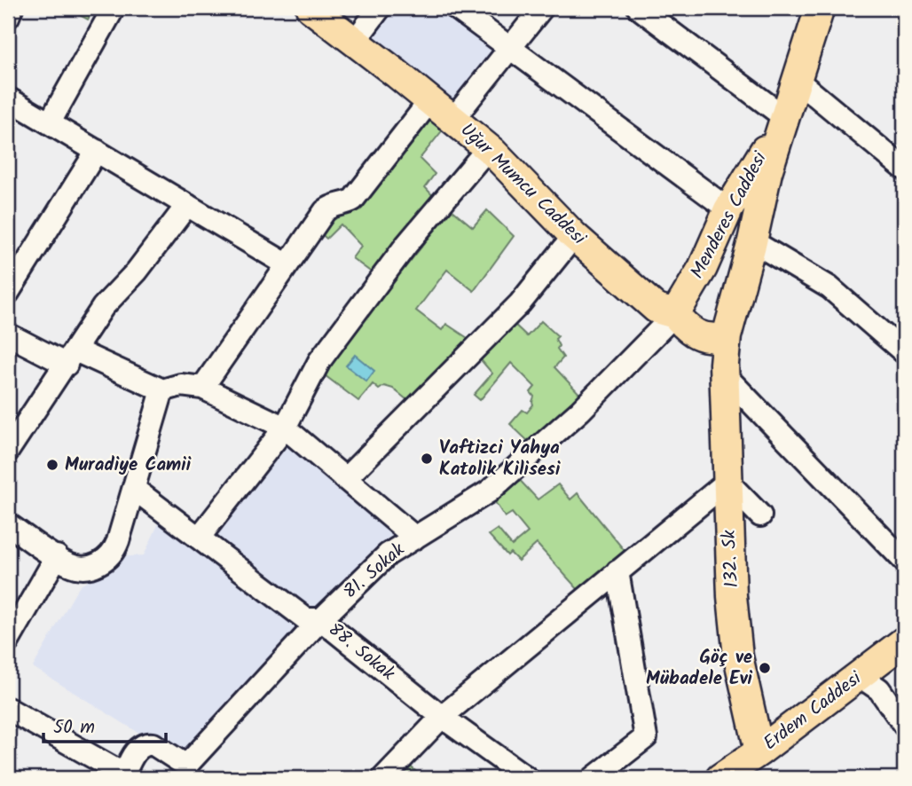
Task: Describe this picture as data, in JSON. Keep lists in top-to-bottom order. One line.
{"streets":{"main road":["Uğur Mumcu Caddesi","Menderes Caddesi","132. Sk","Erdem Caddesi"],"street":["81. Sokak","88. Sokak"]},"crossings":[["Uğur Mumcu Caddesi","Menderes Caddesi"],["Uğur Mumcu Caddesi","132. Sk"],["Uğur Mumcu Caddesi","81. Sokak"],["Menderes Caddesi","132. Sk"],["Menderes Caddesi","81. Sokak"],["132. Sk","Erdem Caddesi"],["81. Sokak","88. Sokak"]],"places":["Vaftizci Yahya Katolik Kilisesi","Muradiye Camii","Göç ve Mübadele Evi"],"scale_bar":"50 m"}
